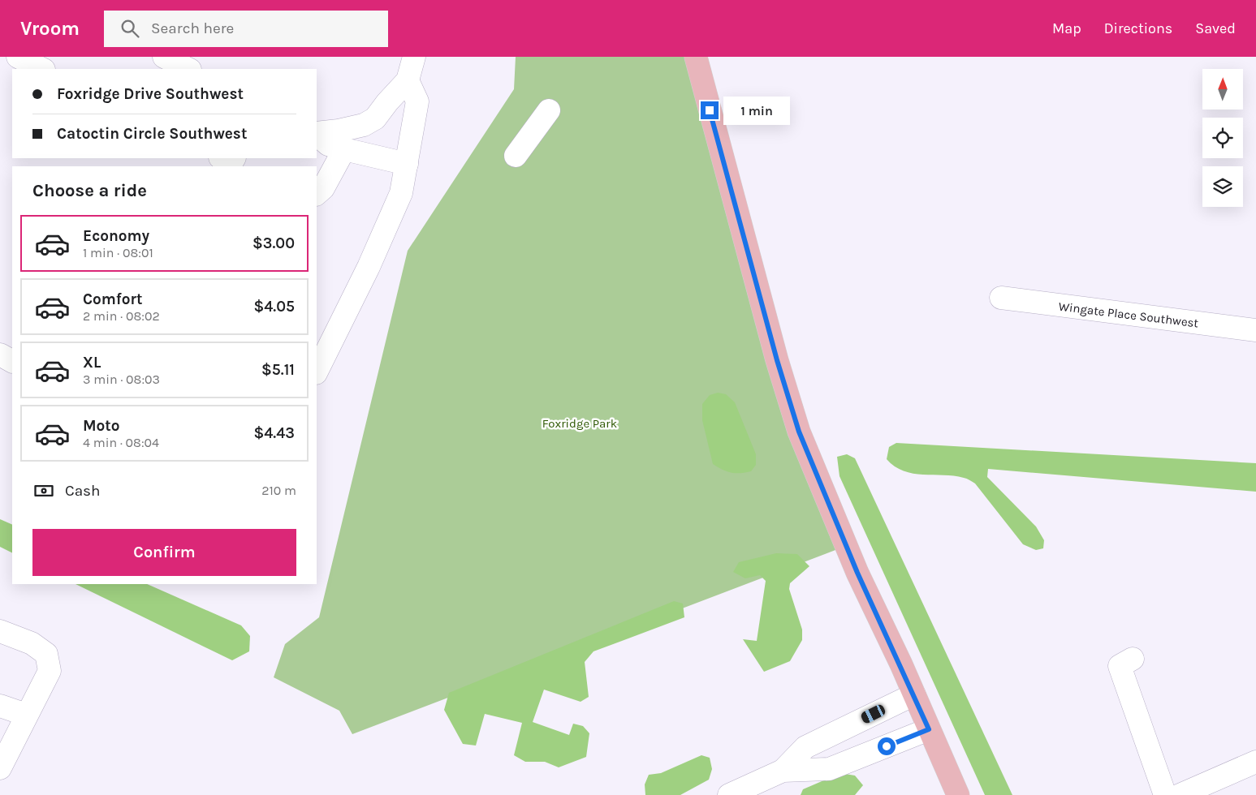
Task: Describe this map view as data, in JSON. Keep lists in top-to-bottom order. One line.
{"streets":{"street":["Wingate Place Southwest"]},"parks":["Foxridge Park"],"north":"top","page":{"header":"Vroom","search":"Search here","nav":["Map","Directions","Saved"],"banner":["Foxridge Drive Southwest","Catoctin Circle Southwest"],"bubble":"1 min","heading":"Choose a ride","list":[{"name":"Economy","note":"1 min · 08:01","value":"$3.00"},{"name":"Comfort","note":"2 min · 08:02","value":"$4.05"},{"name":"XL","note":"3 min · 08:03","value":"$5.11"},{"name":"Moto","note":"4 min · 08:04","value":"$4.43"}],"pay":["Cash","210 m"],"buttons":"Confirm"}}
